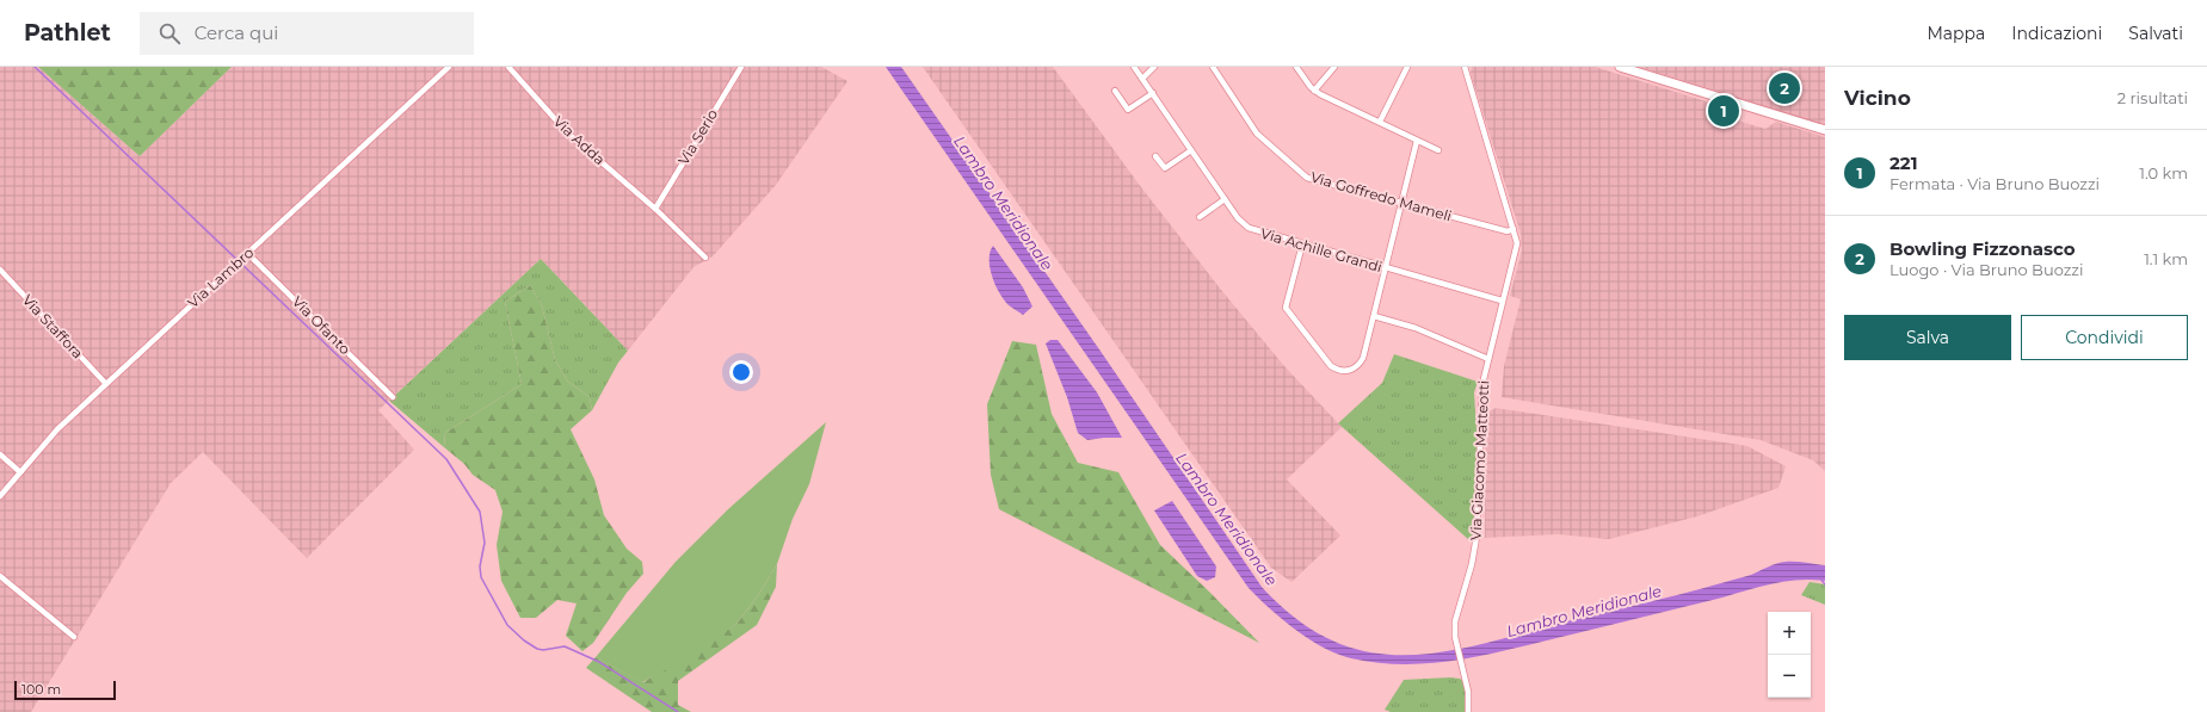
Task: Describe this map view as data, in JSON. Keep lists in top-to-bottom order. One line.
{"streets":{"street":["Via Serio","Via Adda","Via Goffredo Mameli","Via Achille Grandi","Via Lambro","Via Ofanto","Via Staffora","Via Giacomo Matteotti"]},"crossings":[["Via Serio","Via Adda"],["Via Goffredo Mameli","Via Giacomo Matteotti"],["Via Achille Grandi","Via Giacomo Matteotti"],["Via Lambro","Via Ofanto"],["Via Lambro","Via Staffora"]],"water":["Lambro Meridionale"],"scale_bar":"100 m","page":{"header":"Pathlet","search":"Cerca qui","nav":["Mappa","Indicazioni","Salvati"],"heading":["Vicino","2 risultati"],"pins":["2","1"],"list":[{"mark":"1","name":"221","note":"Fermata · Via Bruno Buozzi","value":"1.0 km"},{"mark":"2","name":"Bowling Fizzonasco","note":"Luogo · Via Bruno Buozzi","value":"1.1 km"}],"buttons":["Salva","Condividi"],"map_buttons":["+","−"],"scale":"100 m"}}
